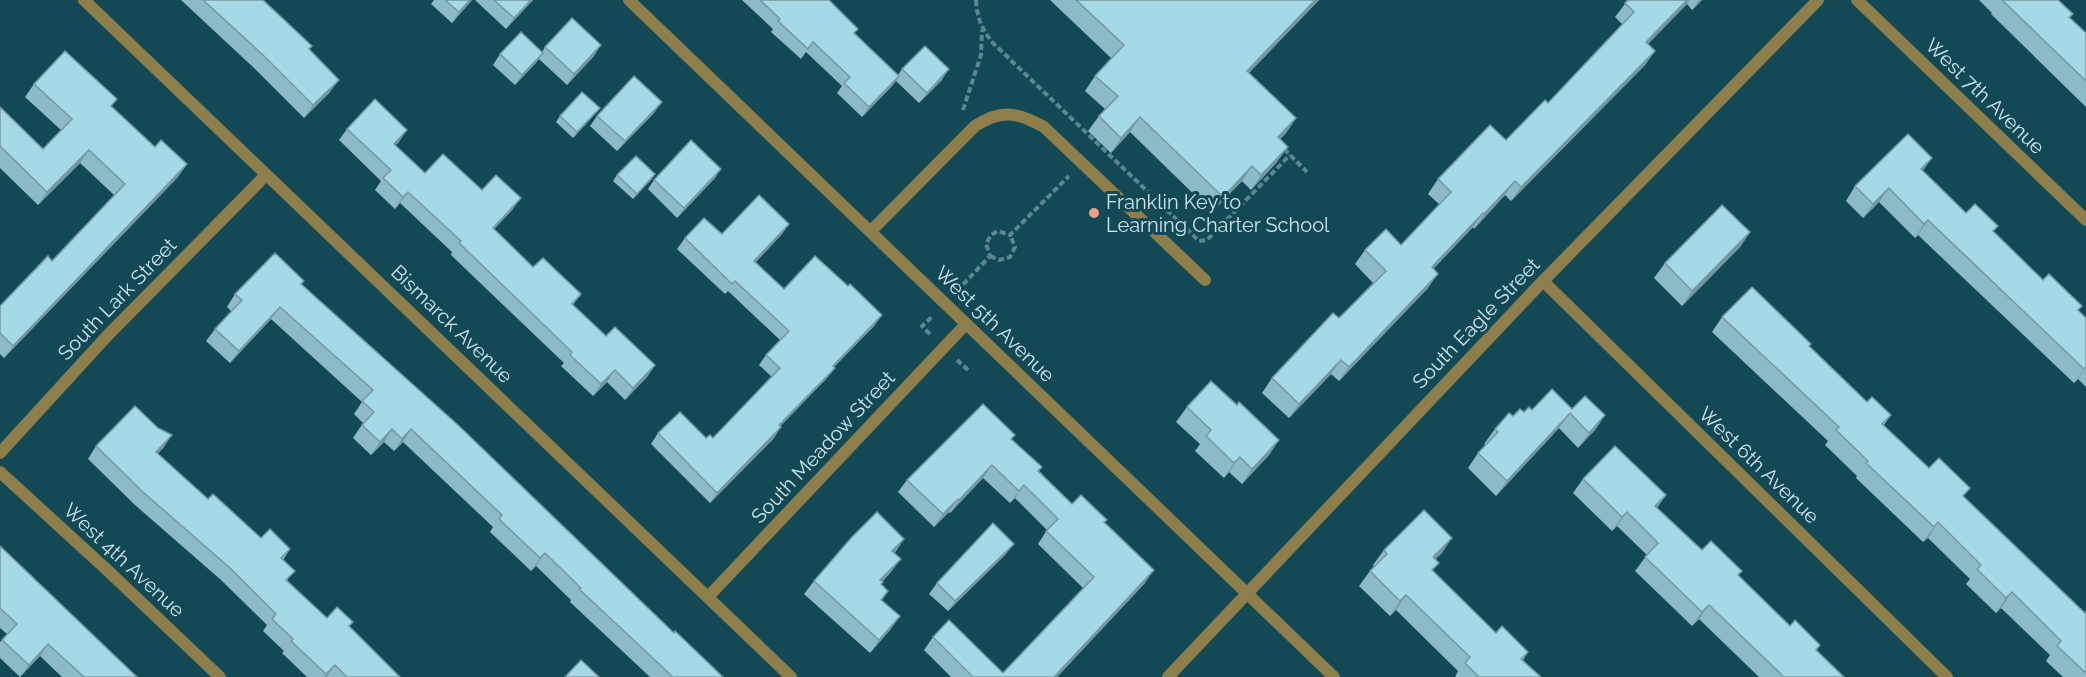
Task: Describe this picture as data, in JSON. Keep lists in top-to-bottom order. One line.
{"streets":{"street":["West 7th Avenue","South Lark Street","South Eagle Street","Bismarck Avenue","West 5th Avenue","South Meadow Street","West 6th Avenue","West 4th Avenue"]},"crossings":[["South Lark Street","Bismarck Avenue"],["South Eagle Street","West 5th Avenue"],["South Eagle Street","West 6th Avenue"],["Bismarck Avenue","South Meadow Street"],["West 5th Avenue","South Meadow Street"]],"places":["Franklin Key to Learning Charter School"]}
